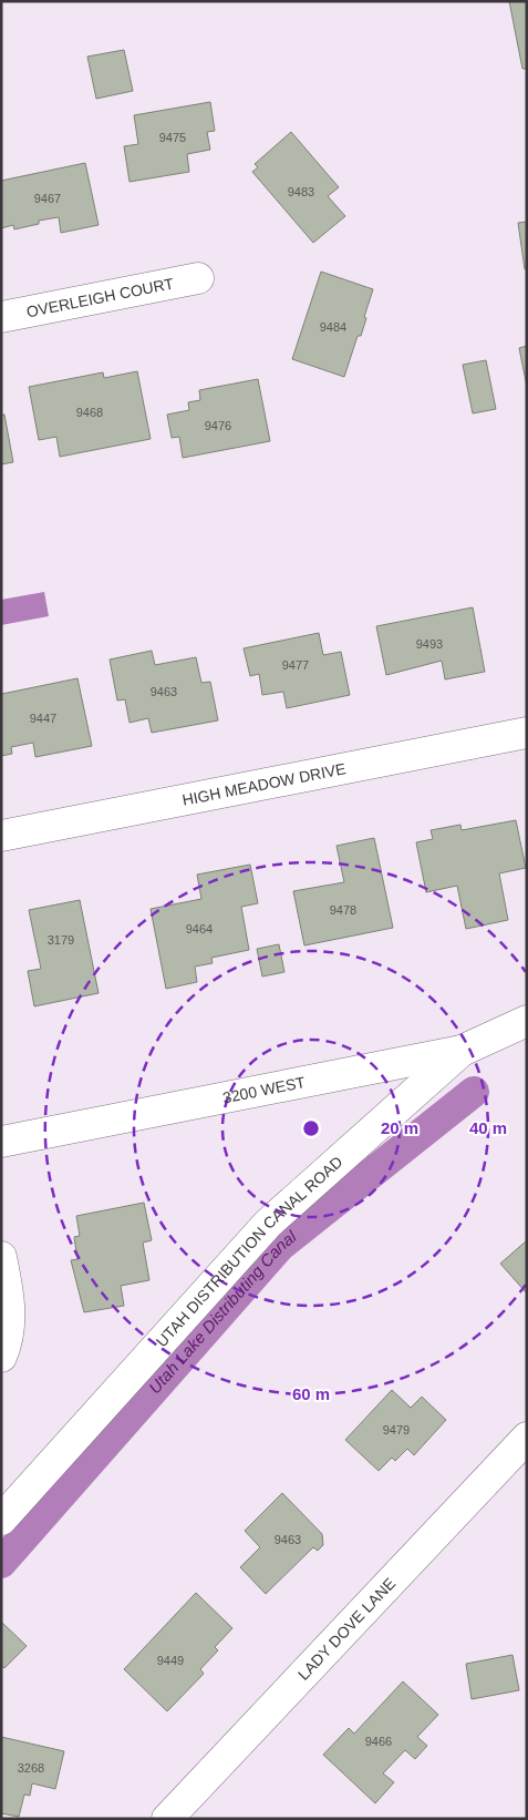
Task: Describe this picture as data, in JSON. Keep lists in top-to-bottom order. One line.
{"streets":{"street":["OVERLEIGH COURT","HIGH MEADOW DRIVE","3200 WEST","UTAH DISTRIBUTION CANAL ROAD","LADY DOVE LANE"]},"crossings":[["3200 WEST","UTAH DISTRIBUTION CANAL ROAD"]],"water":["Utah Lake Distributing Canal"],"house_numbers":["9475","9483","9467","9484","9468","9476","9493","9477","9463","9447","9478","9464","3179","9479","9463","9449","9466","3268"],"rings":["20 m","40 m","60 m"]}
